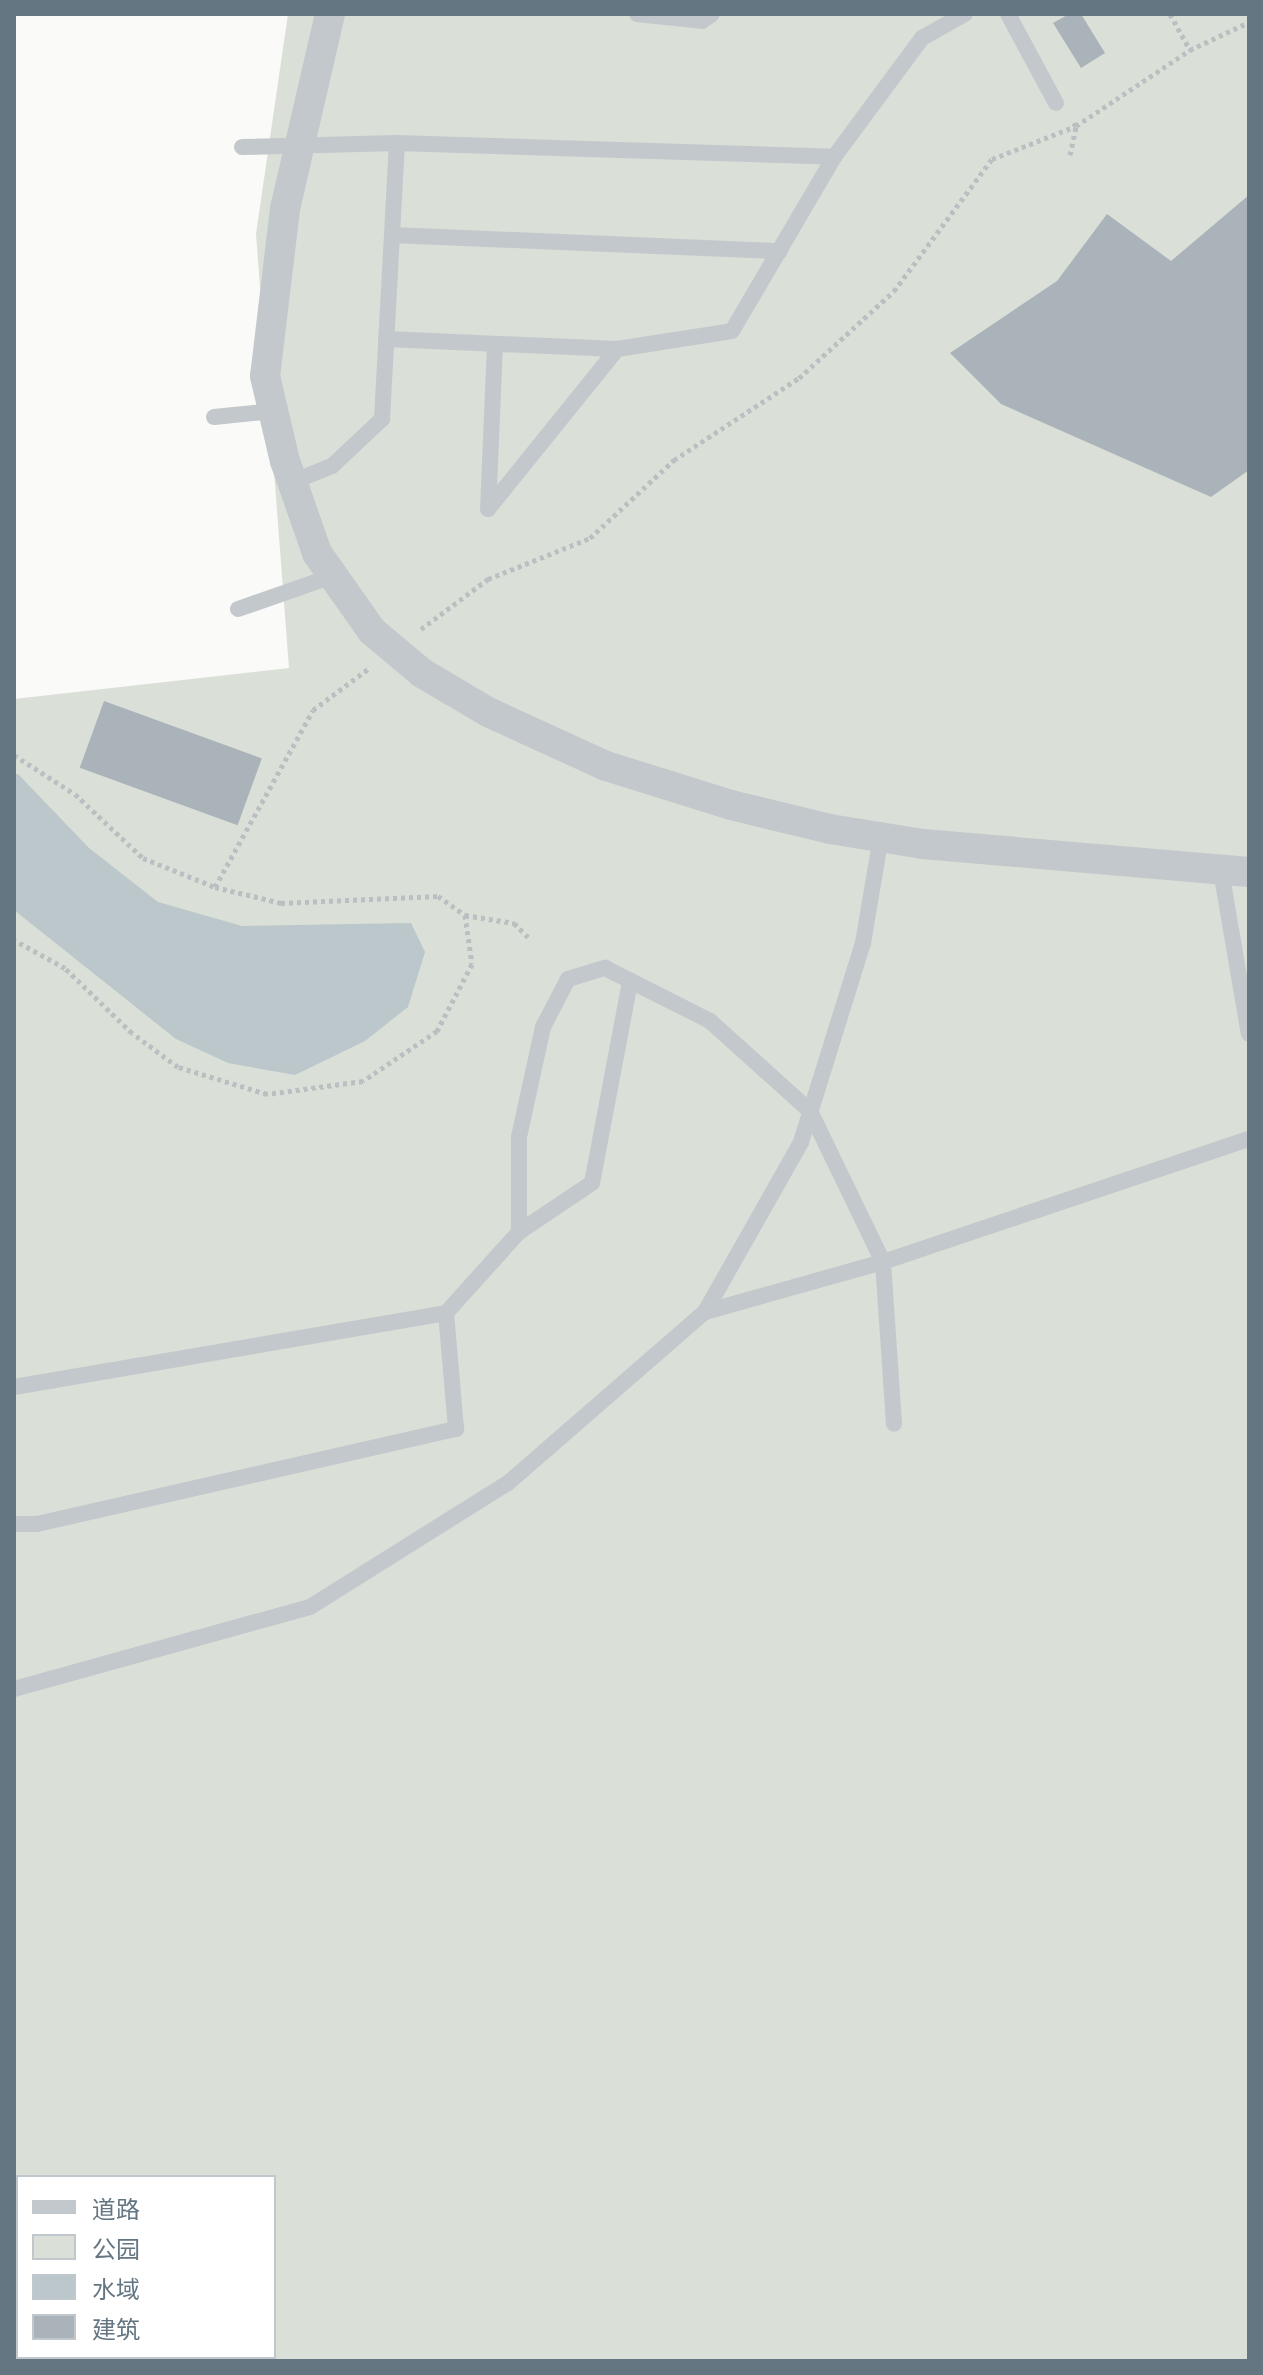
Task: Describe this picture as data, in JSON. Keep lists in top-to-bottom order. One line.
{"legend":["道路","公园","水域","建筑"]}
